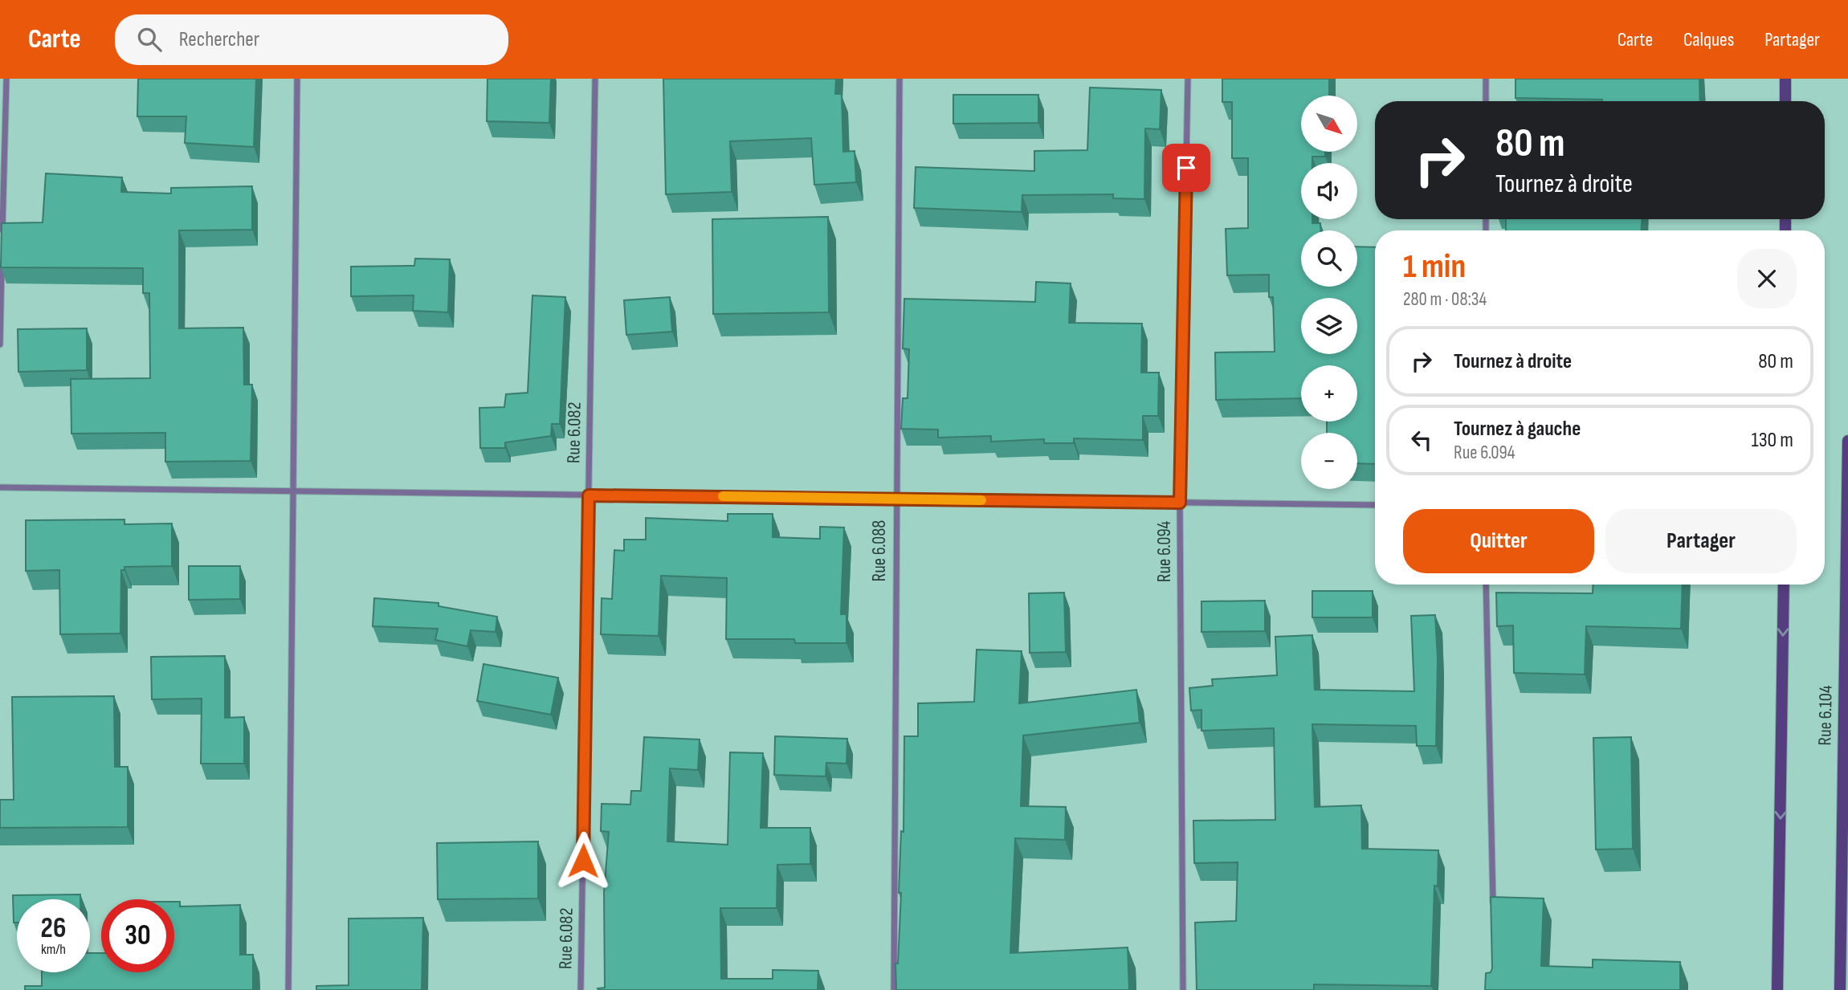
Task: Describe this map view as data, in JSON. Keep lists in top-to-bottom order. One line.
{"streets":{"street":["Rue 6.082","Rue 6.088","Rue 6.094","Rue 6.104"]},"north":"bottom right","page":{"header":"Carte","search":"Rechercher","nav":["Carte","Calques","Partager"],"map_buttons":["+","−"],"turn":["80 m","Tournez à droite"],"heading":["1 min","280 m · 08:34"],"list":[{"name":"Tournez à droite","value":"80 m"},{"name":"Tournez à gauche","note":"Rue 6.094","value":"130 m"}],"buttons":["Quitter","Partager"],"speed":"26 km/h","limit":"30"}}
